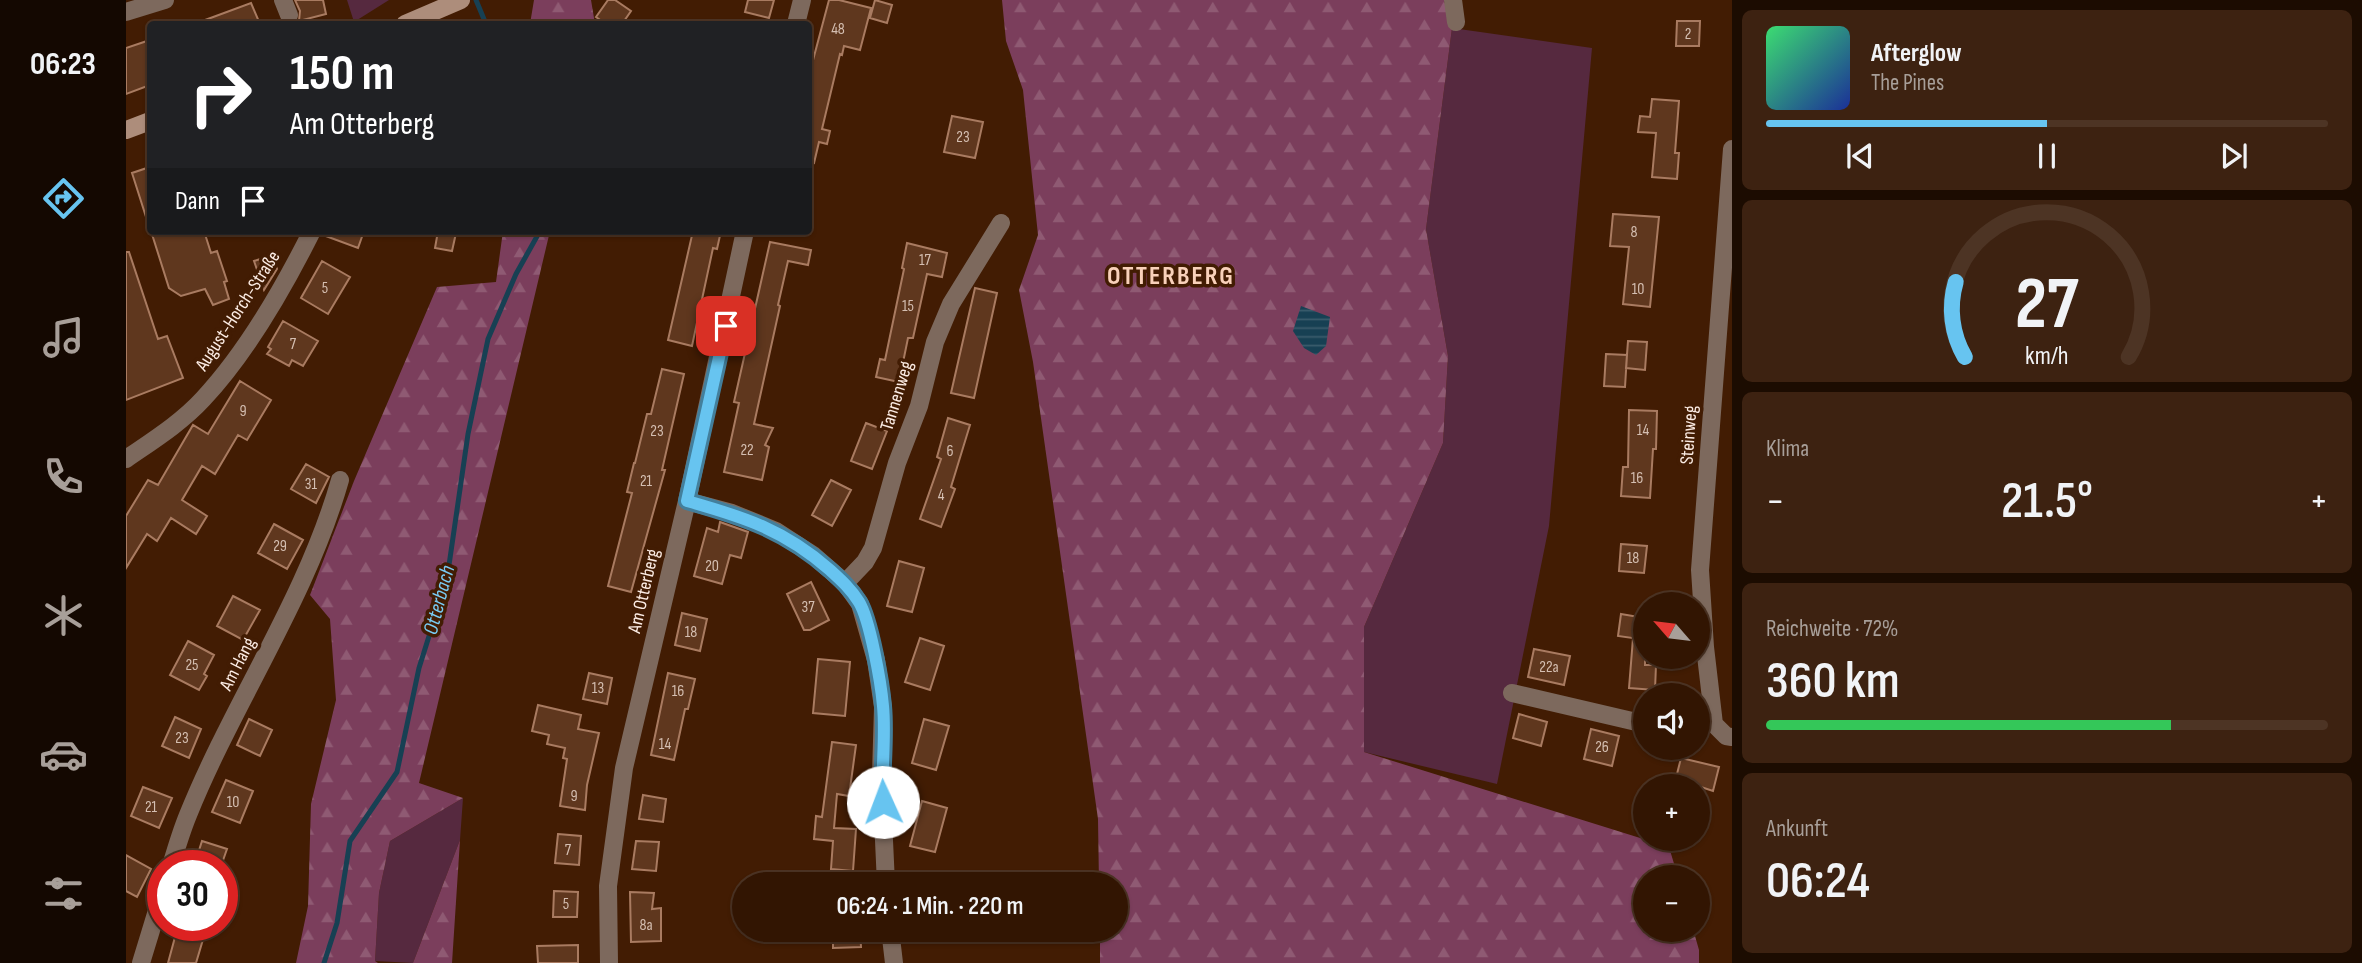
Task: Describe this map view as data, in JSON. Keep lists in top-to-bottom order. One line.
{"streets":{"street":["August-Horch-Straße","Tannenweg","Steinweg","Am Otterberg","Am Hang"]},"districts":["OTTERBERG"],"water":["Otterbach"],"house_numbers":["48","2","23","8","17","5","10","15","7","9","14","23","22","6","16","21","31","4","29","18","20","37","18","25","22a","13","16","23","14","26","9","10","21","7","5","8a"],"north":"top left","page":{"tabs":"06:23","turn":["150 m","Am Otterberg"],"song":["Afterglow","The Pines"],"then":"Dann","tile":["Klima",["Reichweite · 72%","360 km"],["Ankunft","06:24"]],"heat":["−","21.5°","+"],"map_buttons":["+","−"],"limit":"30","trip":"06:24 · 1 Min. · 220 m","gauge":["27","km/h"]}}
